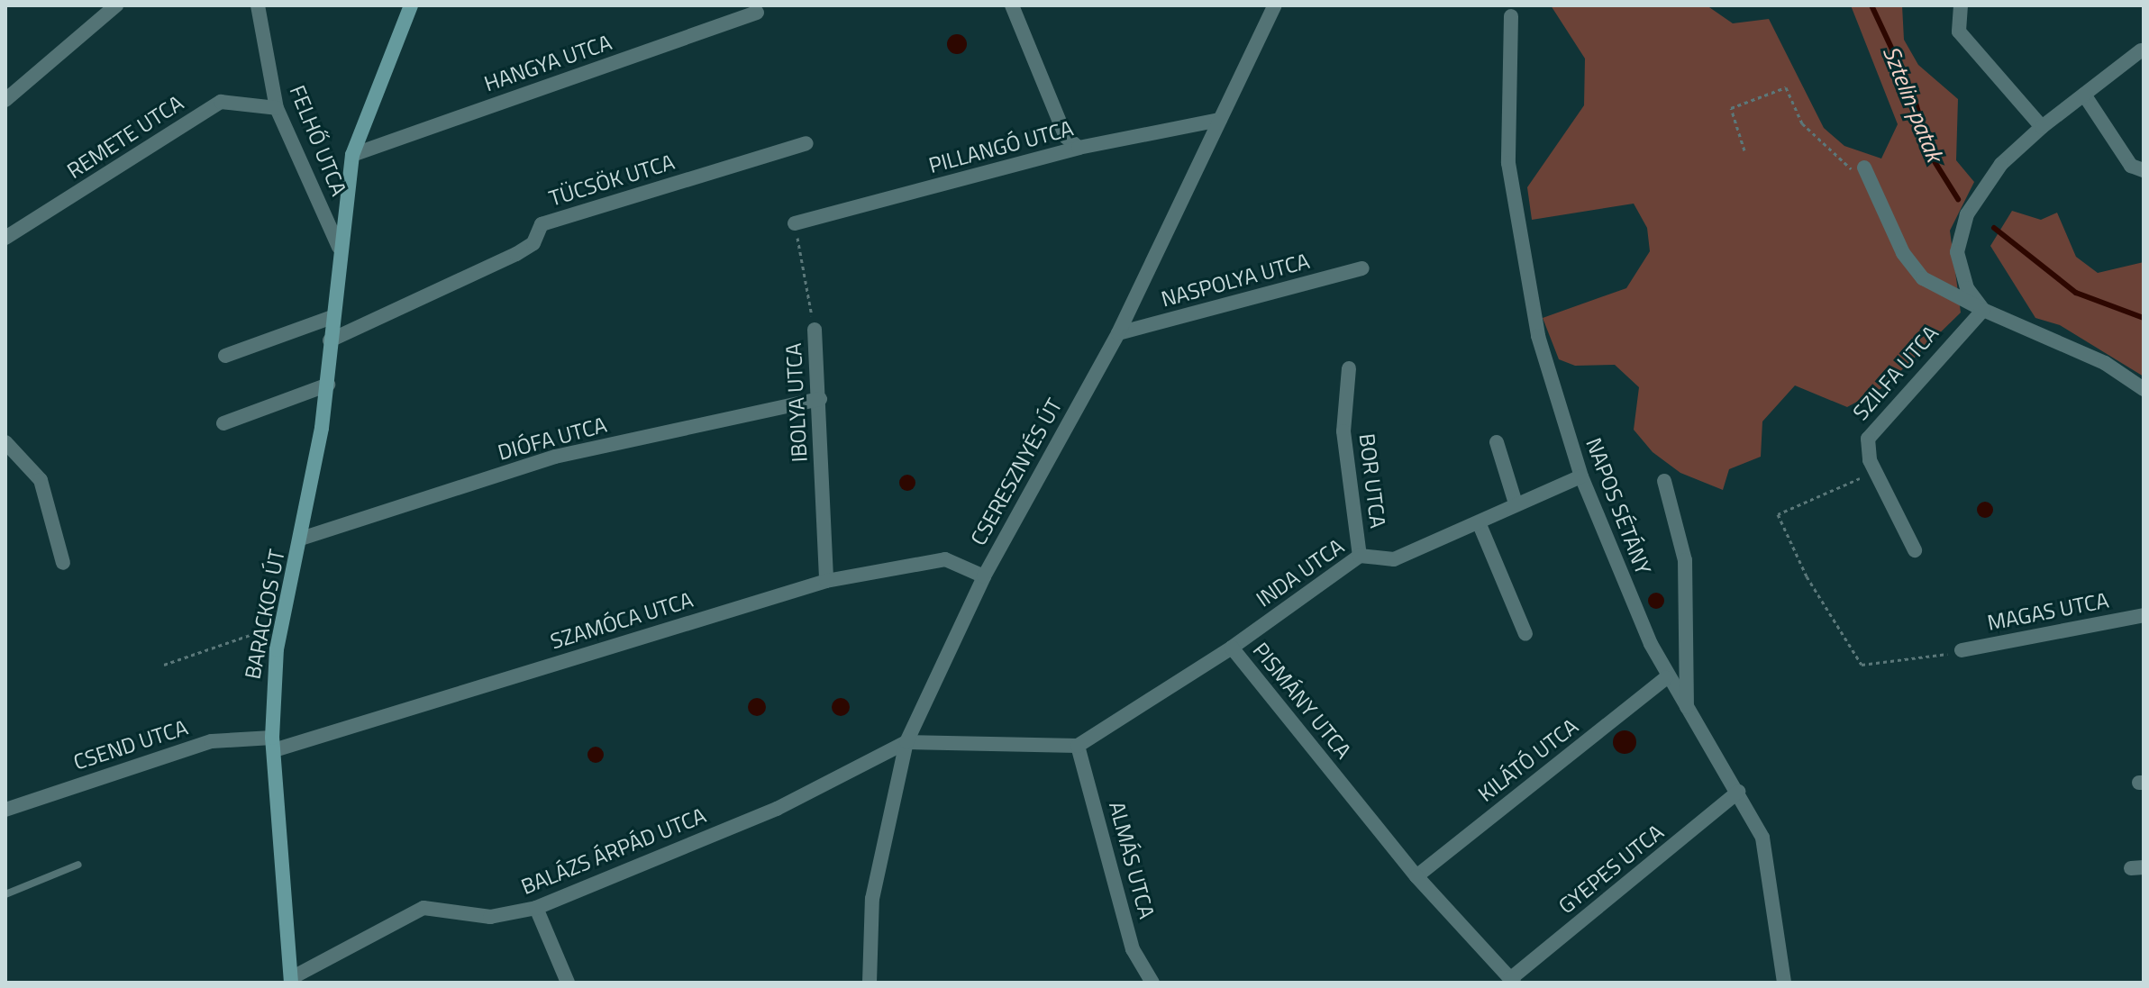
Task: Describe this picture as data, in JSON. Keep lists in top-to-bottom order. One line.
{"streets":{"street":["HANGYA UTCA","REMETE UTCA","FELHŐ UTCA","PILLANGÓ UTCA","TÜCSÖK UTCA","NASPOLYA UTCA","SZILFA UTCA","IBOLYA UTCA","DIÓFA UTCA","CSERESZNYÉS ÚT","BOR UTCA","NAPOS SÉTÁNY","INDA UTCA","MAGAS UTCA","BARACKOS ÚT","SZAMÓCA UTCA","PISMÁNY UTCA","CSEND UTCA","KILÁTÓ UTCA","BALÁZS ÁRPÁD UTCA","ALMÁS UTCA","GYEPES UTCA"]},"crossings":[["HANGYA UTCA","BARACKOS ÚT"],["REMETE UTCA","FELHŐ UTCA"],["FELHŐ UTCA","BARACKOS ÚT"],["PILLANGÓ UTCA","IBOLYA UTCA"],["PILLANGÓ UTCA","CSERESZNYÉS ÚT"],["TÜCSÖK UTCA","BARACKOS ÚT"],["NASPOLYA UTCA","CSERESZNYÉS ÚT"],["IBOLYA UTCA","DIÓFA UTCA"],["IBOLYA UTCA","SZAMÓCA UTCA"],["DIÓFA UTCA","BARACKOS ÚT"],["CSERESZNYÉS ÚT","SZAMÓCA UTCA"],["CSERESZNYÉS ÚT","BALÁZS ÁRPÁD UTCA"],["BOR UTCA","INDA UTCA"],["NAPOS SÉTÁNY","INDA UTCA"],["NAPOS SÉTÁNY","KILÁTÓ UTCA"],["NAPOS SÉTÁNY","GYEPES UTCA"],["INDA UTCA","PISMÁNY UTCA"],["BARACKOS ÚT","SZAMÓCA UTCA"],["BARACKOS ÚT","CSEND UTCA"],["BARACKOS ÚT","BALÁZS ÁRPÁD UTCA"],["SZAMÓCA UTCA","CSEND UTCA"],["PISMÁNY UTCA","KILÁTÓ UTCA"],["PISMÁNY UTCA","ALMÁS UTCA"],["PISMÁNY UTCA","GYEPES UTCA"]],"water":["Sztelin-patak"]}
